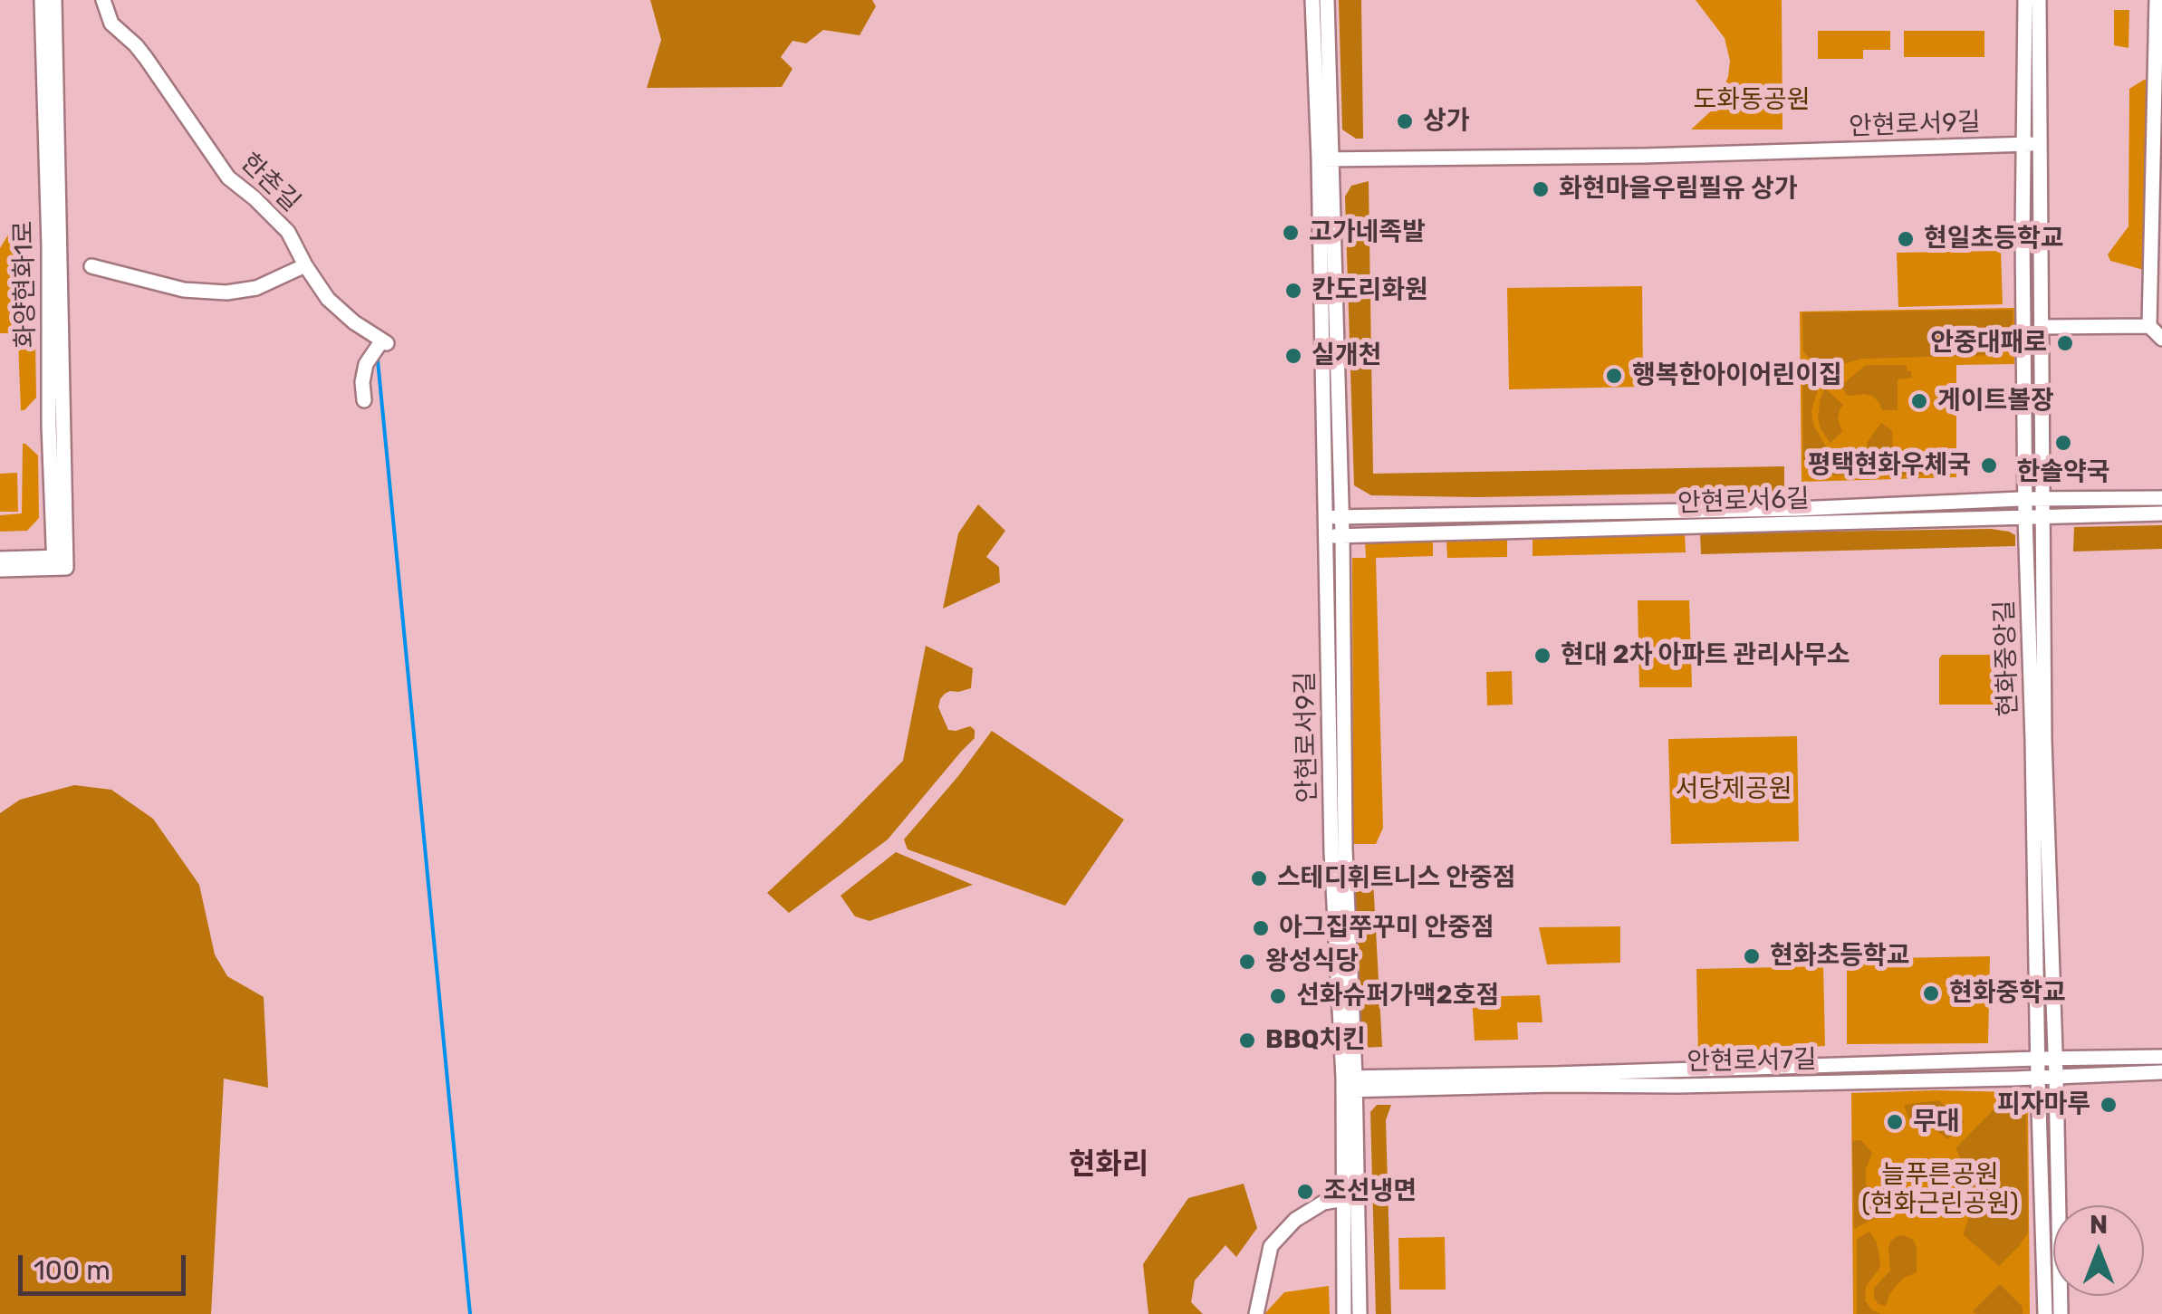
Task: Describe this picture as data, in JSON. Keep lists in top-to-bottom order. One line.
{"streets":{"street":["안현로서9길","한촌길","화양현화1로","안현로서6길","현화중앙길","안현로서7길"]},"crossings":[["안현로서9길","안현로서6길"],["안현로서9길","현화중앙길"],["안현로서9길","안현로서7길"],["안현로서6길","현화중앙길"],["현화중앙길","안현로서7길"]],"districts":["현화리"],"parks":["도화동공원","서당제공원","늘푸른공원 (현화근린공원)"],"places":["상가","화현마을우림필유 상가","고가네족발","현일초등학교","칸도리화원","안중대패로","실개천","행복한아이어린이집","게이트볼장","한솔약국","평택현화우체국","현대 2차 아파트 관리사무소","스테디휘트니스 안중점","아그집쭈꾸미 안중점","현화초등학교","왕성식당","현화중학교","선화슈퍼가맥2호점","BBQ치킨","피자마루","무대","조선냉면"],"scale_bar":"100 m","north":"top"}
